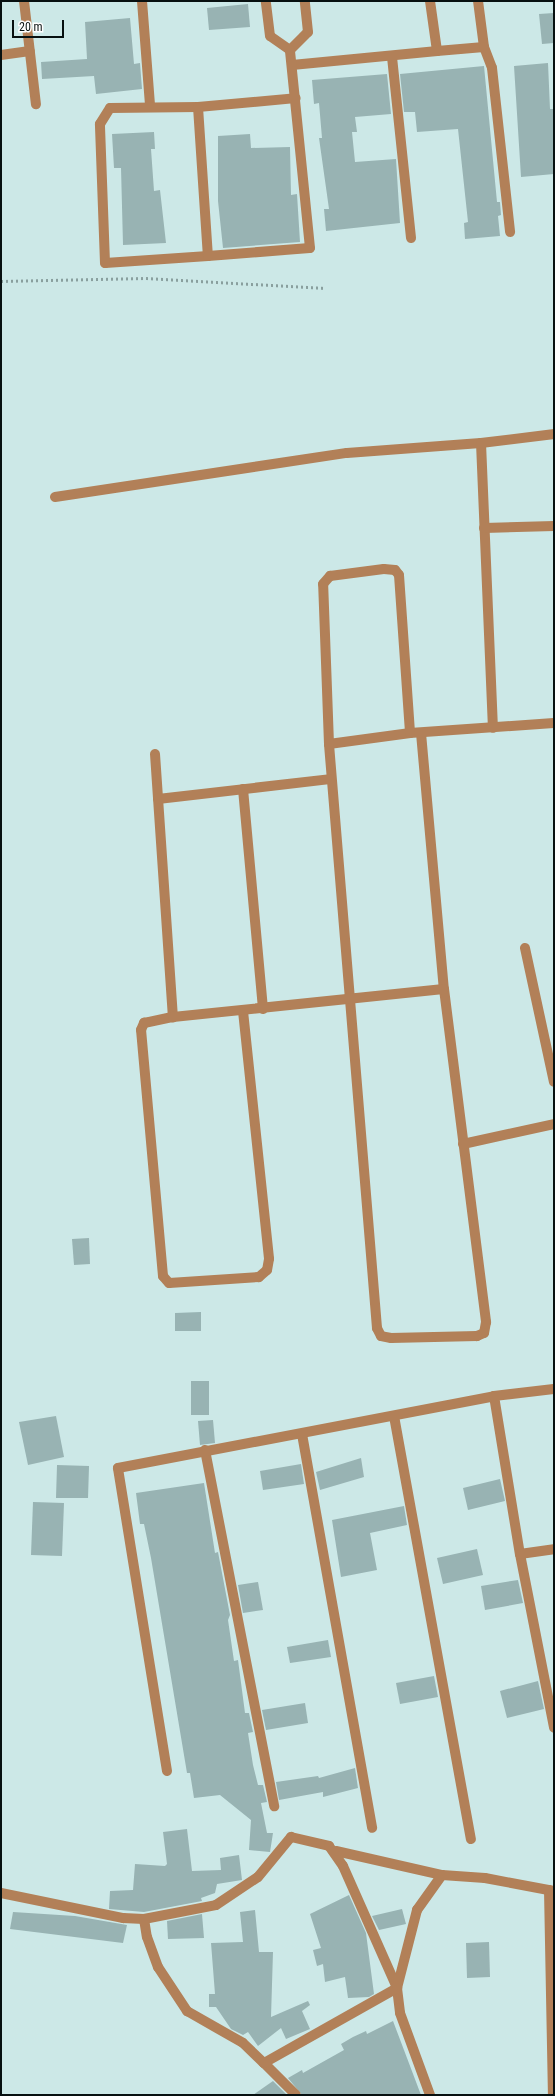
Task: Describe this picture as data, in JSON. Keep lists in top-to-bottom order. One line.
{"scale_bar":"20 m"}
